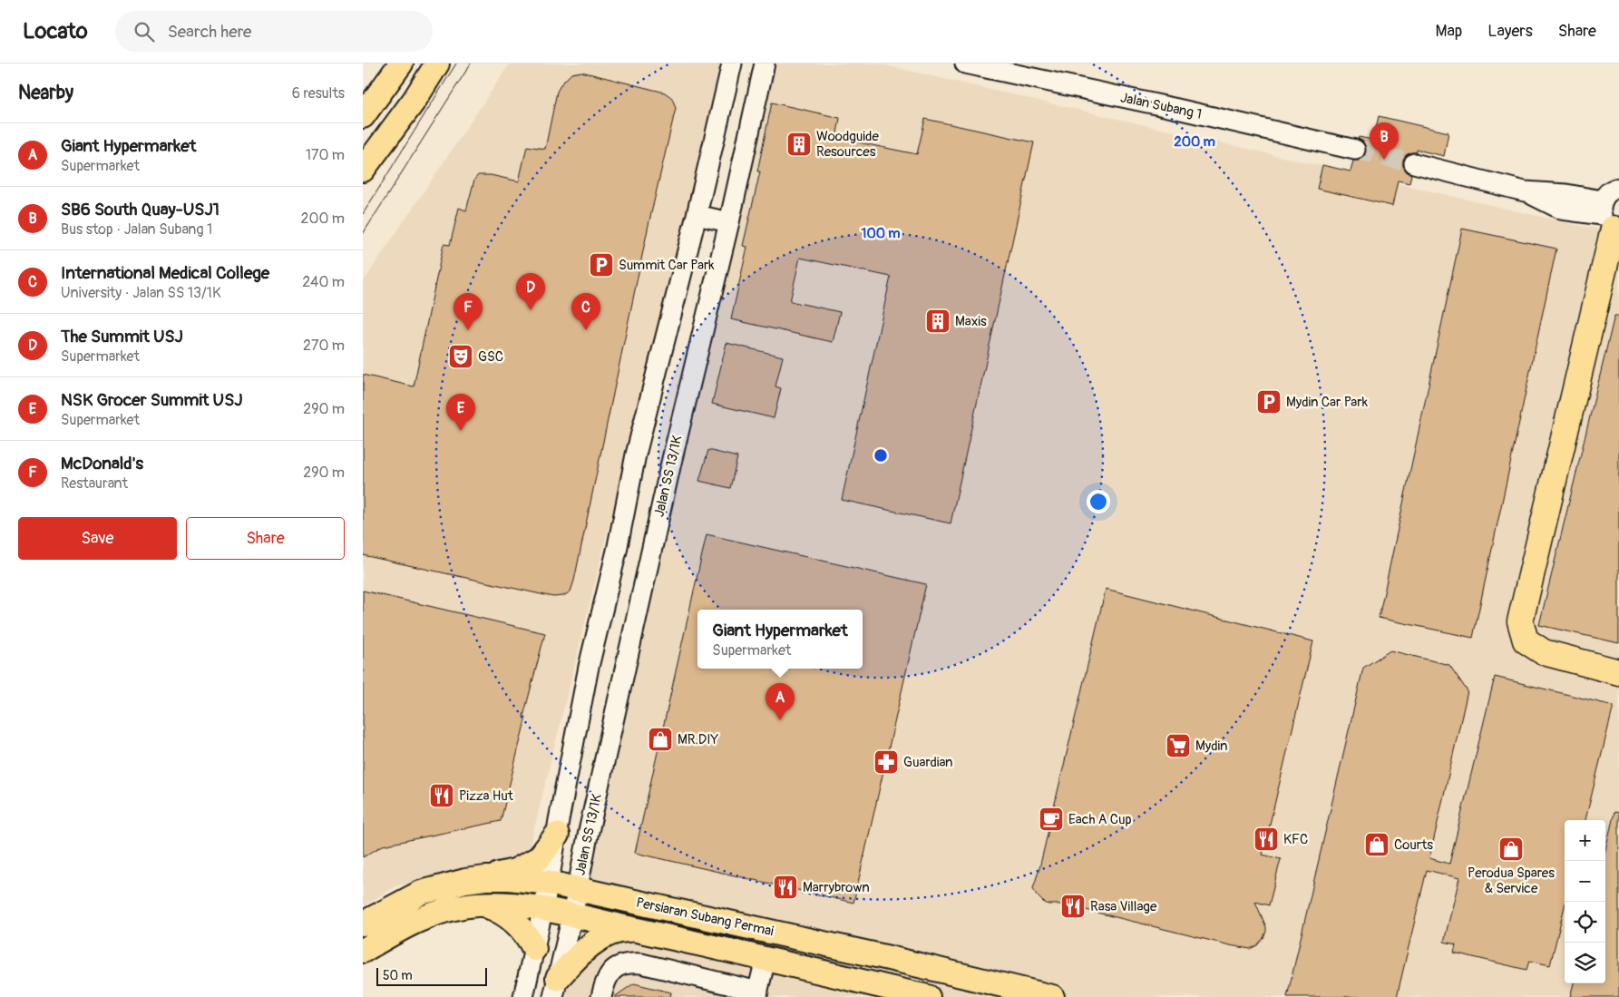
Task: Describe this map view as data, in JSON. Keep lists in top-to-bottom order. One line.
{"streets":{"main road":["Persiaran Subang Permai"],"street":["Jalan Subang 1","Jalan SS 13/1K"]},"crossings":[["Jalan SS 13/1K","Persiaran Subang Permai"]],"places":{"building":["Woodguide Resources","Maxis"],"parking":["Summit Car Park","Mydin Car Park"],"theatre":["GSC"],"shop":["MR.DIY","Courts","Perodua Spares & Service"],"supermarket":["Mydin"],"pharmacy":["Guardian"],"restaurant":["Pizza Hut","KFC","Marrybrown","Rasa Village"],"cafe":["Each A Cup"]},"scale_bar":"50 m","page":{"header":"Locato","search":"Search here","nav":["Map","Layers","Share"],"heading":["Nearby","6 results"],"list":[{"mark":"A","name":"Giant Hypermarket","note":"Supermarket","value":"170 m"},{"mark":"B","name":"SB6 South Quay-USJ1","note":"Bus stop · Jalan Subang 1","value":"200 m"},{"mark":"C","name":"International Medical College","note":"University · Jalan SS 13/1K","value":"240 m"},{"mark":"D","name":"The Summit USJ","note":"Supermarket","value":"270 m"},{"mark":"E","name":"NSK Grocer Summit USJ","note":"Supermarket","value":"290 m"},{"mark":"F","name":"McDonald's","note":"Restaurant","value":"290 m"}],"pins":["B","D","C","F","E","A"],"buttons":["Save","Share"],"popup":["Giant Hypermarket","Supermarket"],"map_buttons":["+","−"],"scale":"50 m"},"rings":["200 m","100 m"]}
